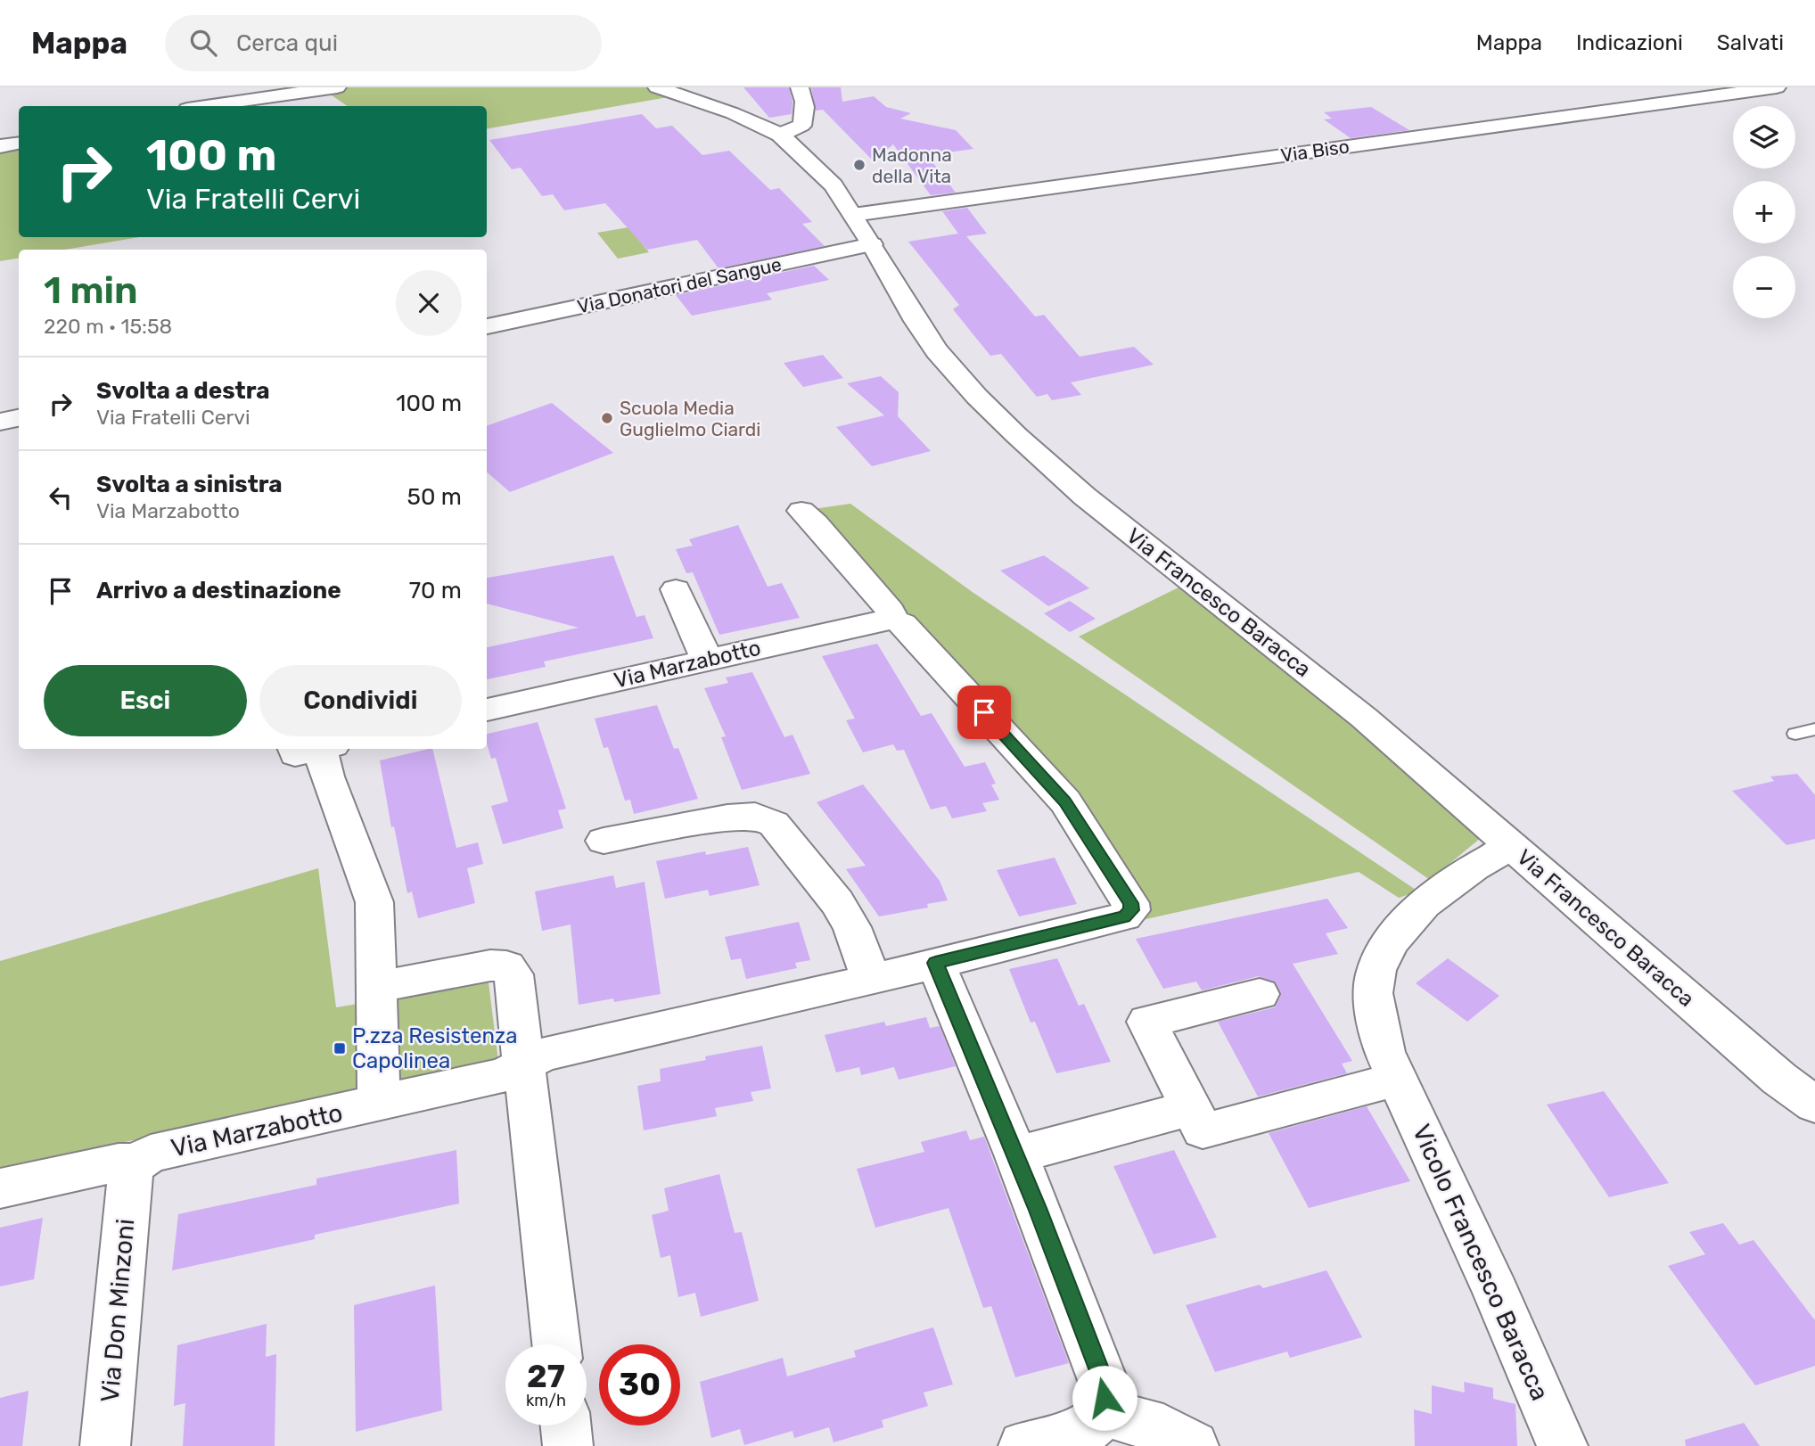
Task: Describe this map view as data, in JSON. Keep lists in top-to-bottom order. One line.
{"streets":{"street":["Via Biso","Via Donatori del Sangue","Via Francesco Baracca","Via Marzabotto","Vicolo Francesco Baracca","Via Don Minzoni"]},"crossings":[["Via Biso","Via Francesco Baracca"],["Via Donatori del Sangue","Via Francesco Baracca"],["Via Francesco Baracca","Vicolo Francesco Baracca"],["Via Marzabotto","Via Don Minzoni"]],"places":{"other":["Madonna della Vita","Scuola Media Guglielmo Ciardi"],"transit":["P.zza Resistenza Capolinea"]},"page":{"header":"Mappa","search":"Cerca qui","nav":["Mappa","Indicazioni","Salvati"],"map_buttons":["+","−"],"turn":["100 m","Via Fratelli Cervi"],"heading":["1 min","220 m · 15:58"],"list":[{"name":"Svolta a destra","note":"Via Fratelli Cervi","value":"100 m"},{"name":"Svolta a sinistra","note":"Via Marzabotto","value":"50 m"},{"name":"Arrivo a destinazione","value":"70 m"}],"buttons":["Esci","Condividi"],"speed":"27 km/h","limit":"30"}}
